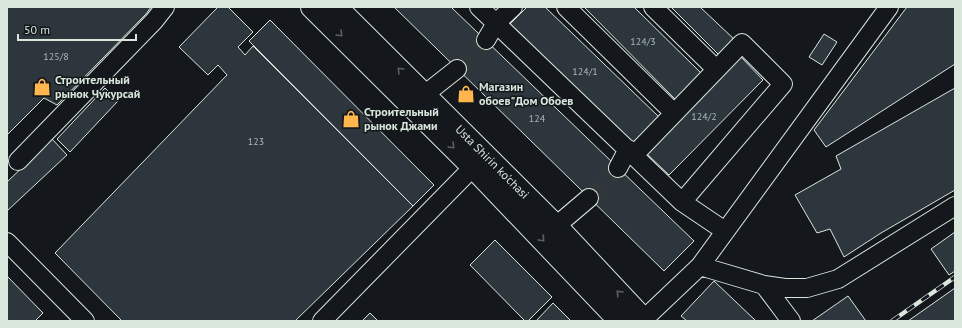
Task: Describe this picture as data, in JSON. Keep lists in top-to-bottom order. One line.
{"streets":{"main road":["Usta Shirin ko'chasi"]},"places":{"shop":["Строительный рынок Чукурсай","Магазин обоев\"Дом Обоев","Строительный рынок Джами"]},"house_numbers":["124/3","125/8","124/1","124/2","124","123"],"scale_bar":"50 m"}
